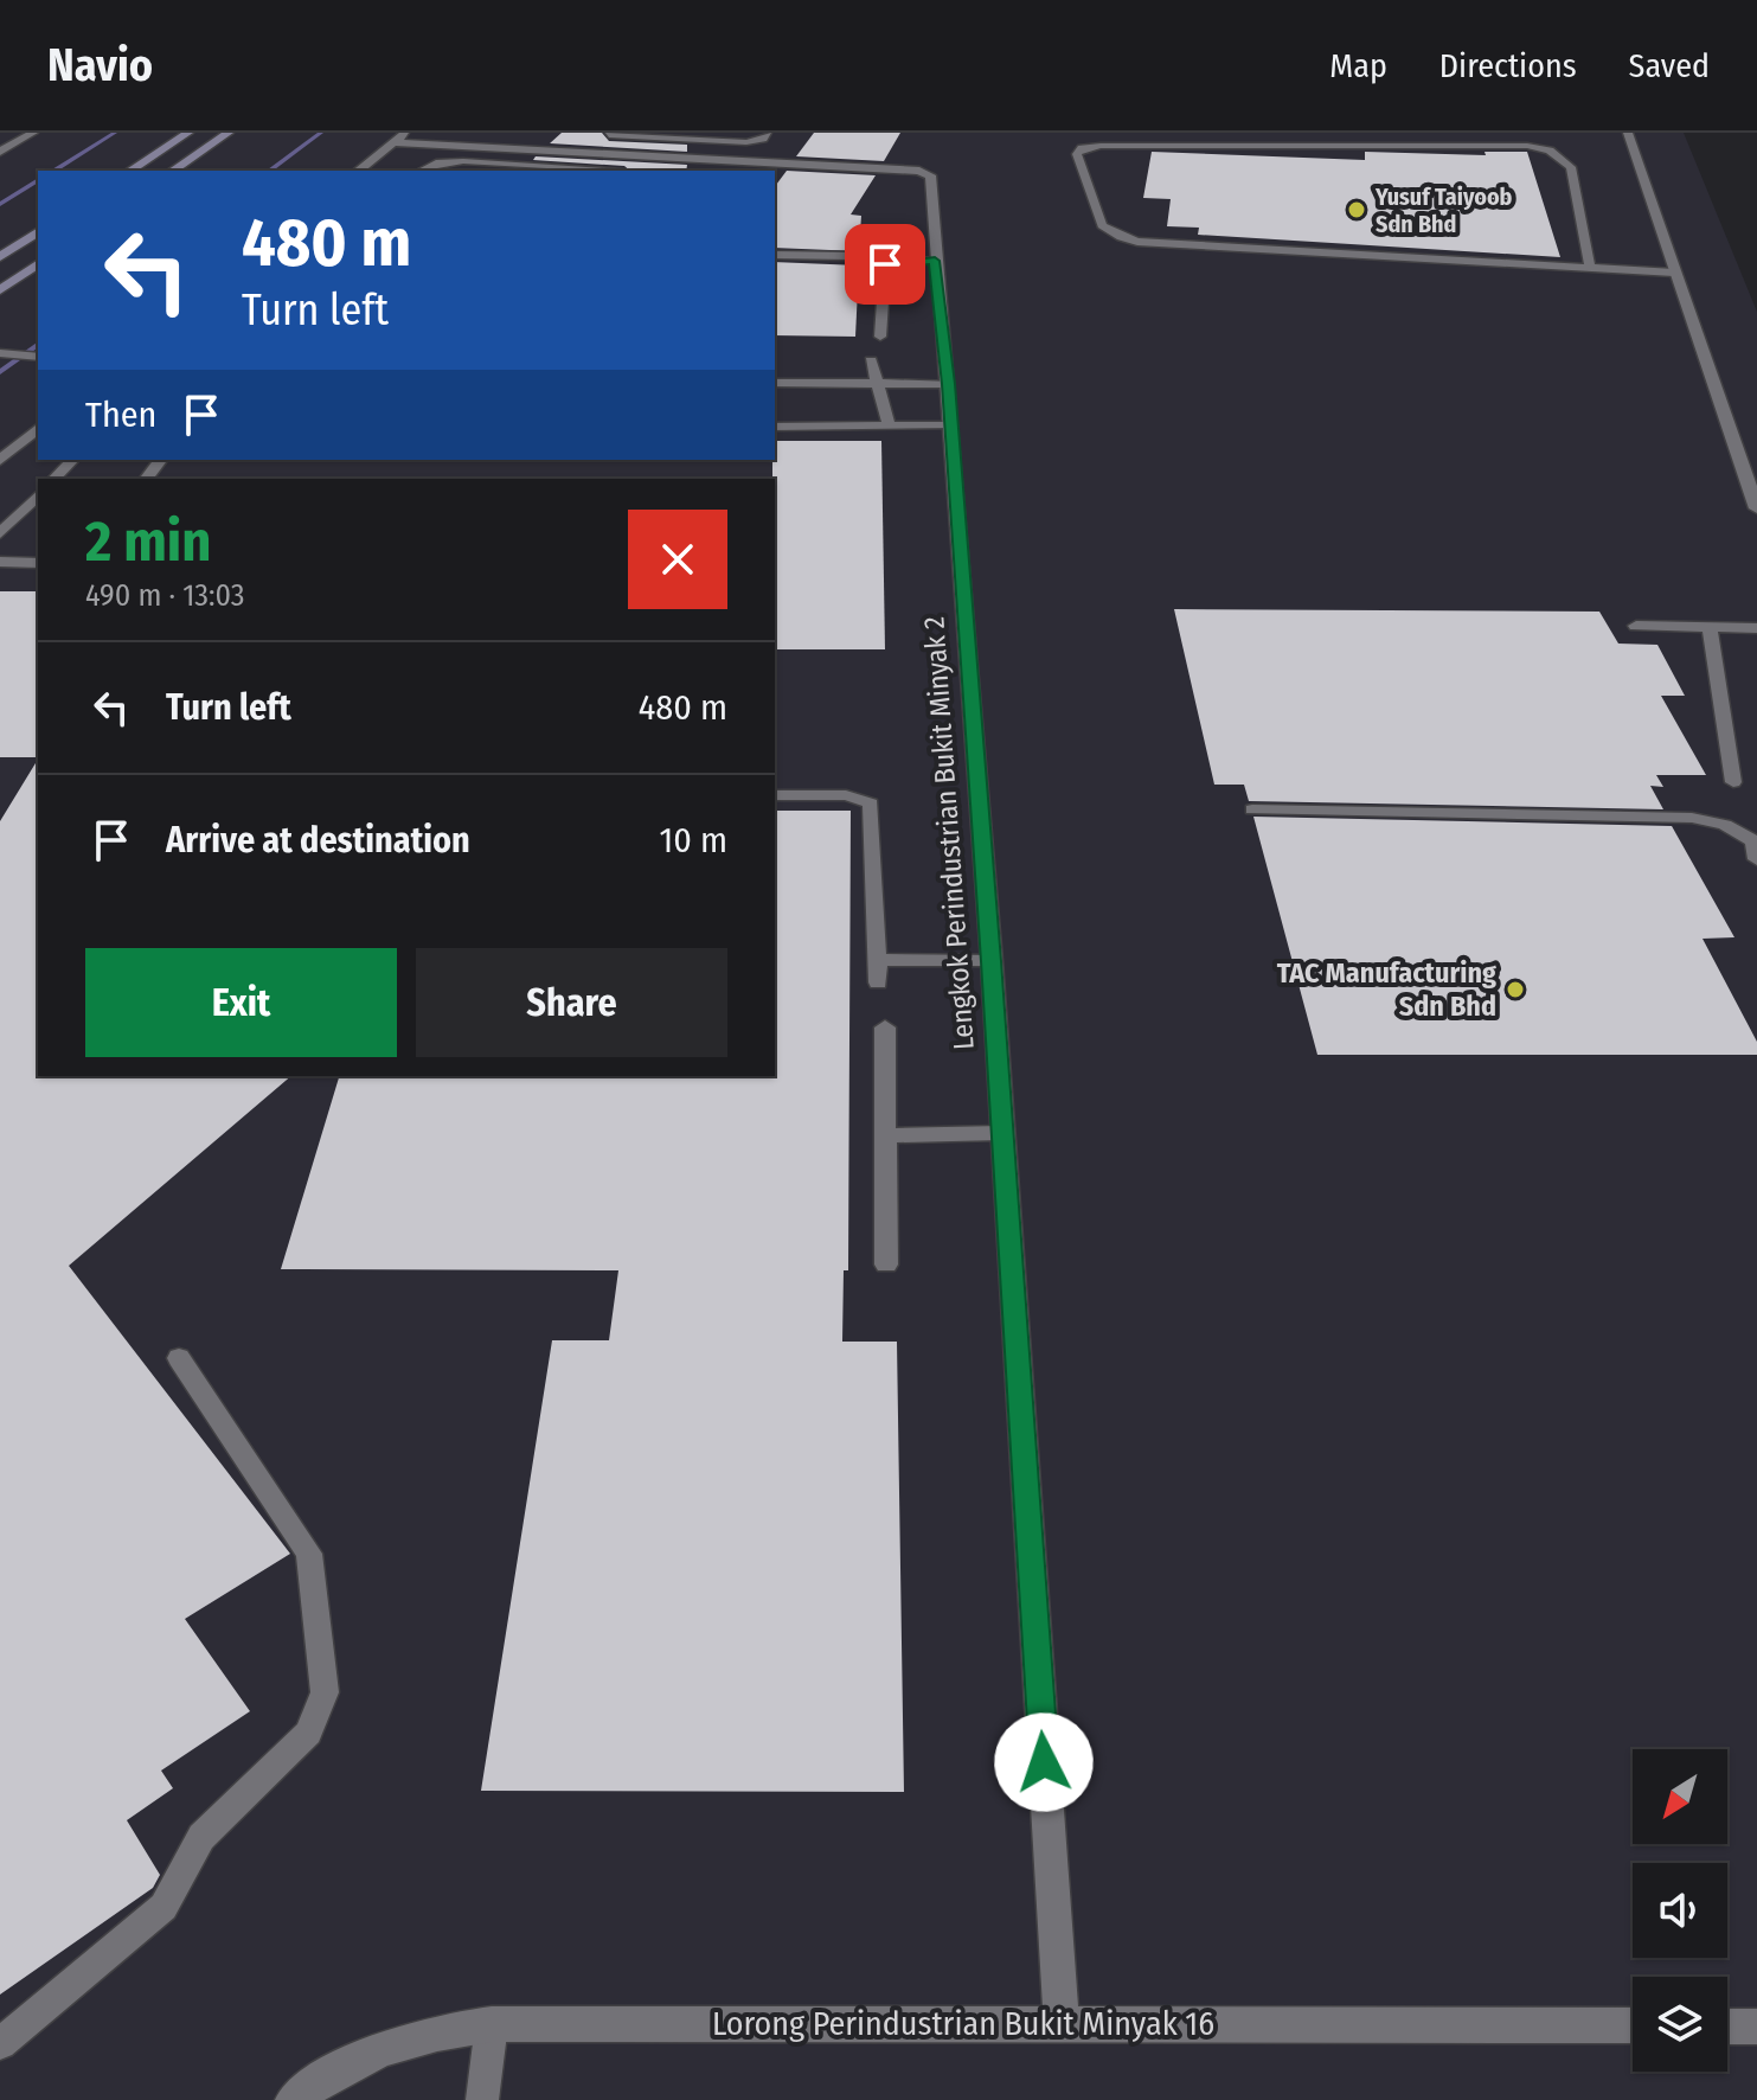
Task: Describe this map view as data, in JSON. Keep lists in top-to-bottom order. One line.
{"streets":{"street":["Lengkok Perindustrian Bukit Minyak 2","Lorong Perindustrian Bukit Minyak 16"]},"crossings":[["Lengkok Perindustrian Bukit Minyak 2","Lorong Perindustrian Bukit Minyak 16"]],"places":["Yusuf Taiyoob Sdn Bhd","TAC Manufacturing Sdn Bhd"],"north":"bottom left","page":{"header":"Navio","nav":["Map","Directions","Saved"],"turn":["480 m","Turn left"],"then":"Then","heading":["2 min","490 m · 13:03"],"list":[{"name":"Turn left","value":"480 m"},{"name":"Arrive at destination","value":"10 m"}],"buttons":["Exit","Share"]}}
